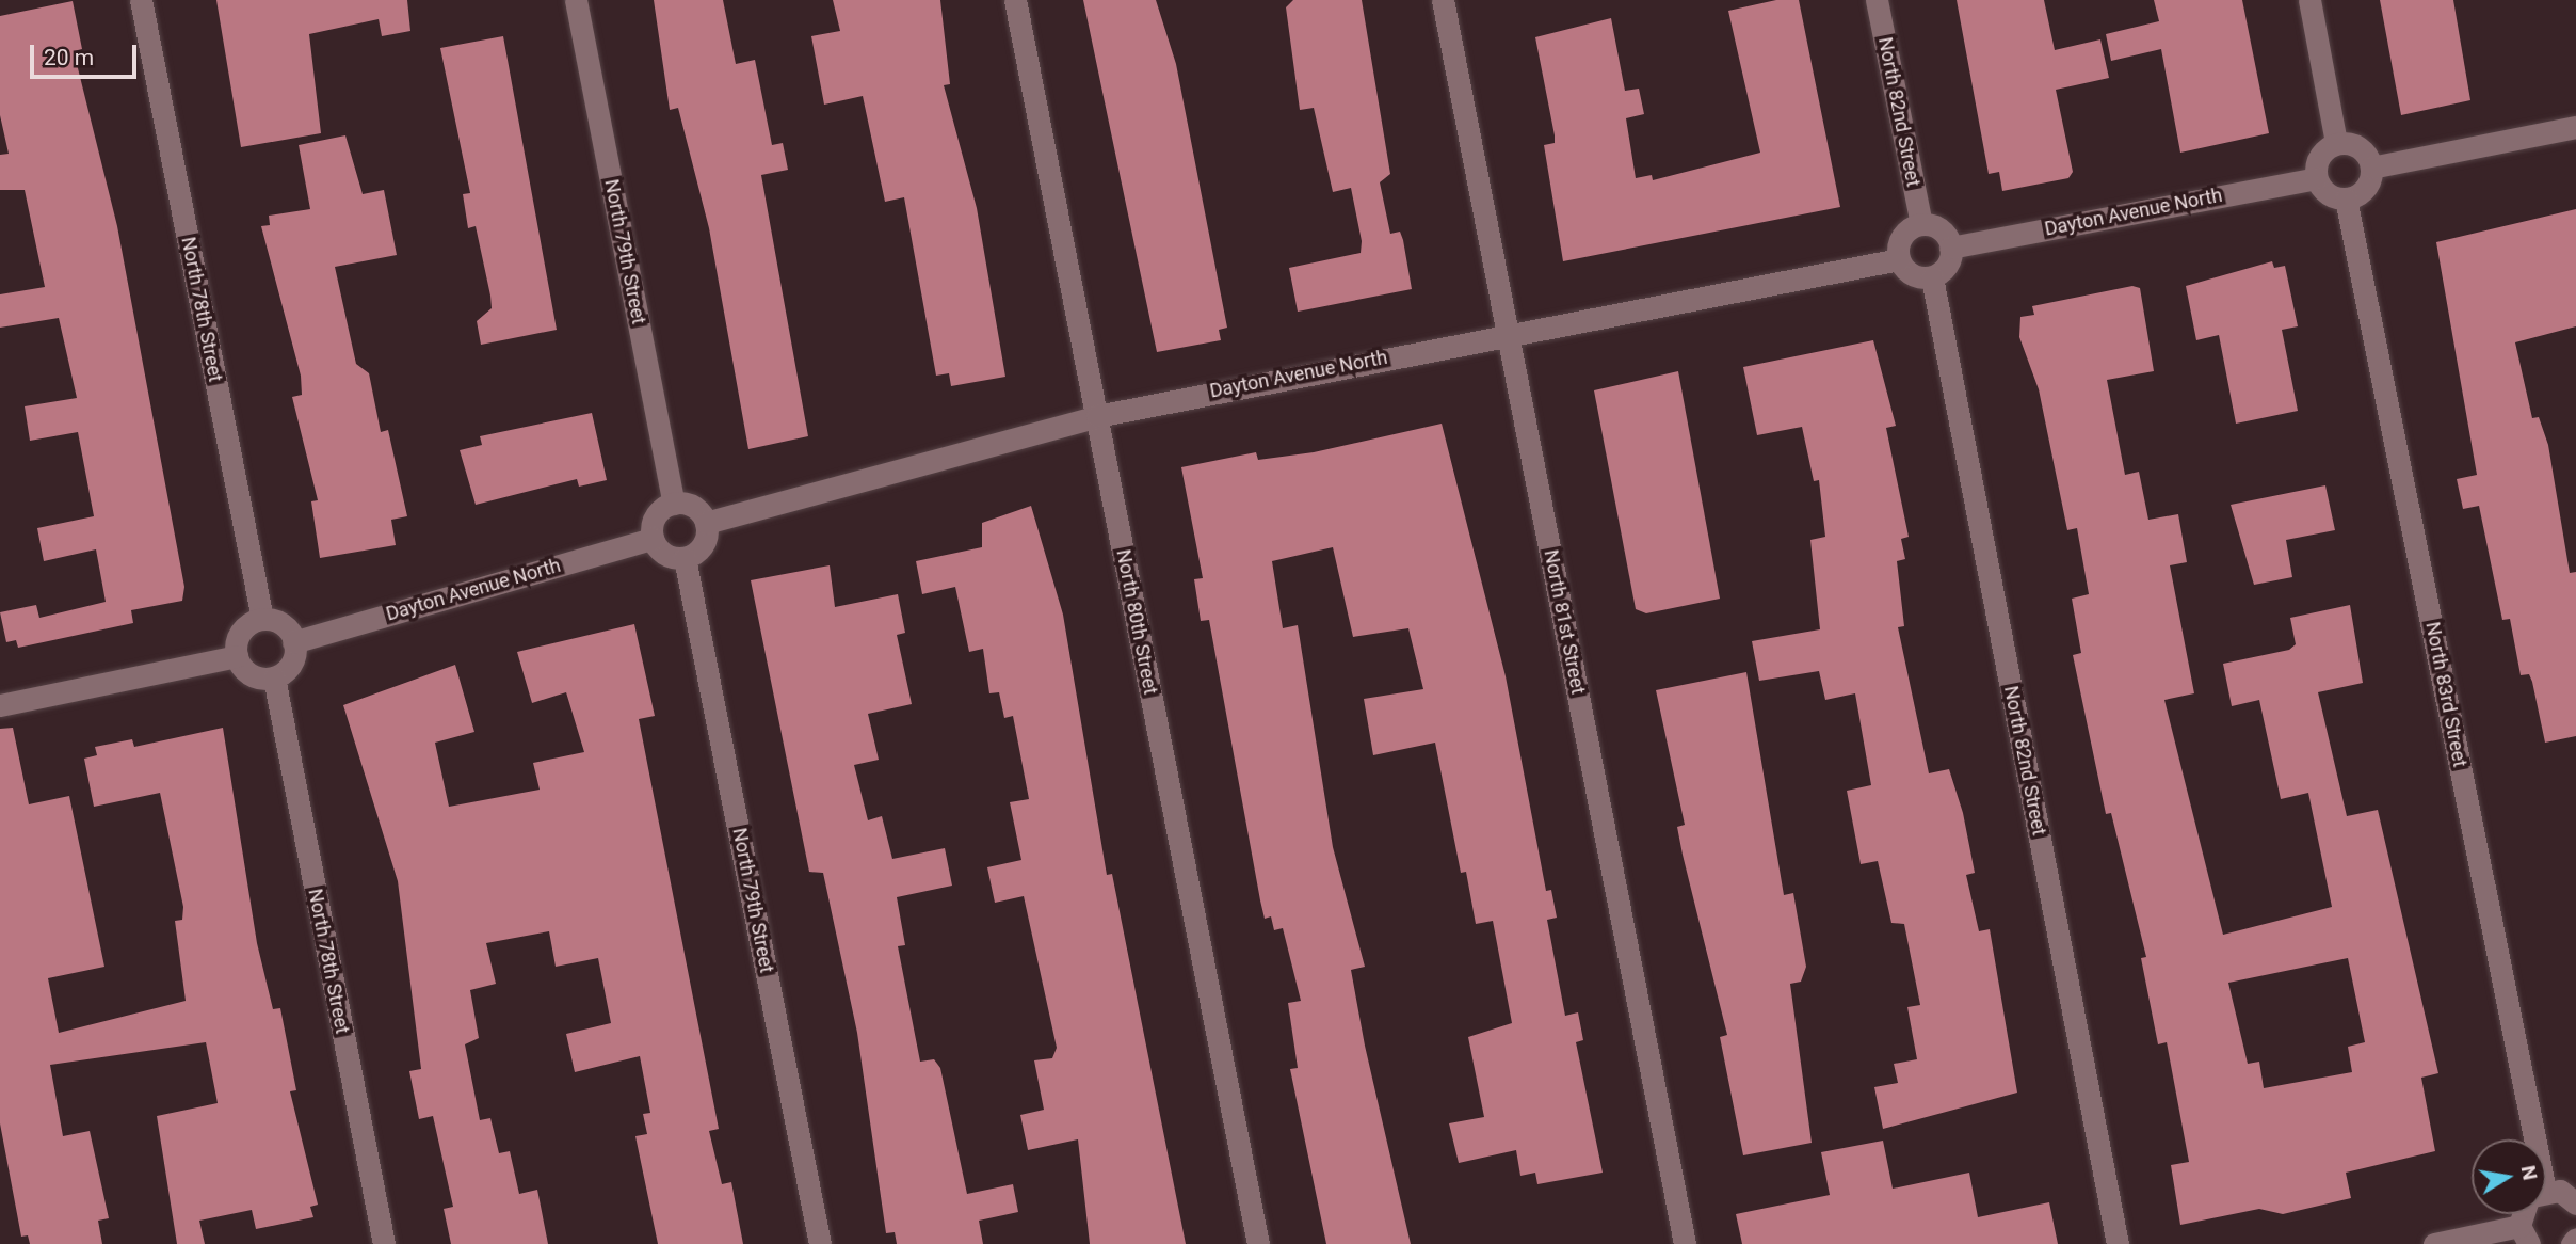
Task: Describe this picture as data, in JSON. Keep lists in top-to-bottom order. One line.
{"streets":{"street":["North 82nd Street","Dayton Avenue North","North 79th Street","North 78th Street","North 80th Street","North 81st Street","North 83rd Street"]},"crossings":[["North 82nd Street","Dayton Avenue North"],["Dayton Avenue North","North 79th Street"],["Dayton Avenue North","North 78th Street"],["Dayton Avenue North","North 80th Street"],["Dayton Avenue North","North 81st Street"],["Dayton Avenue North","North 83rd Street"]],"scale_bar":"20 m","north":"right"}
